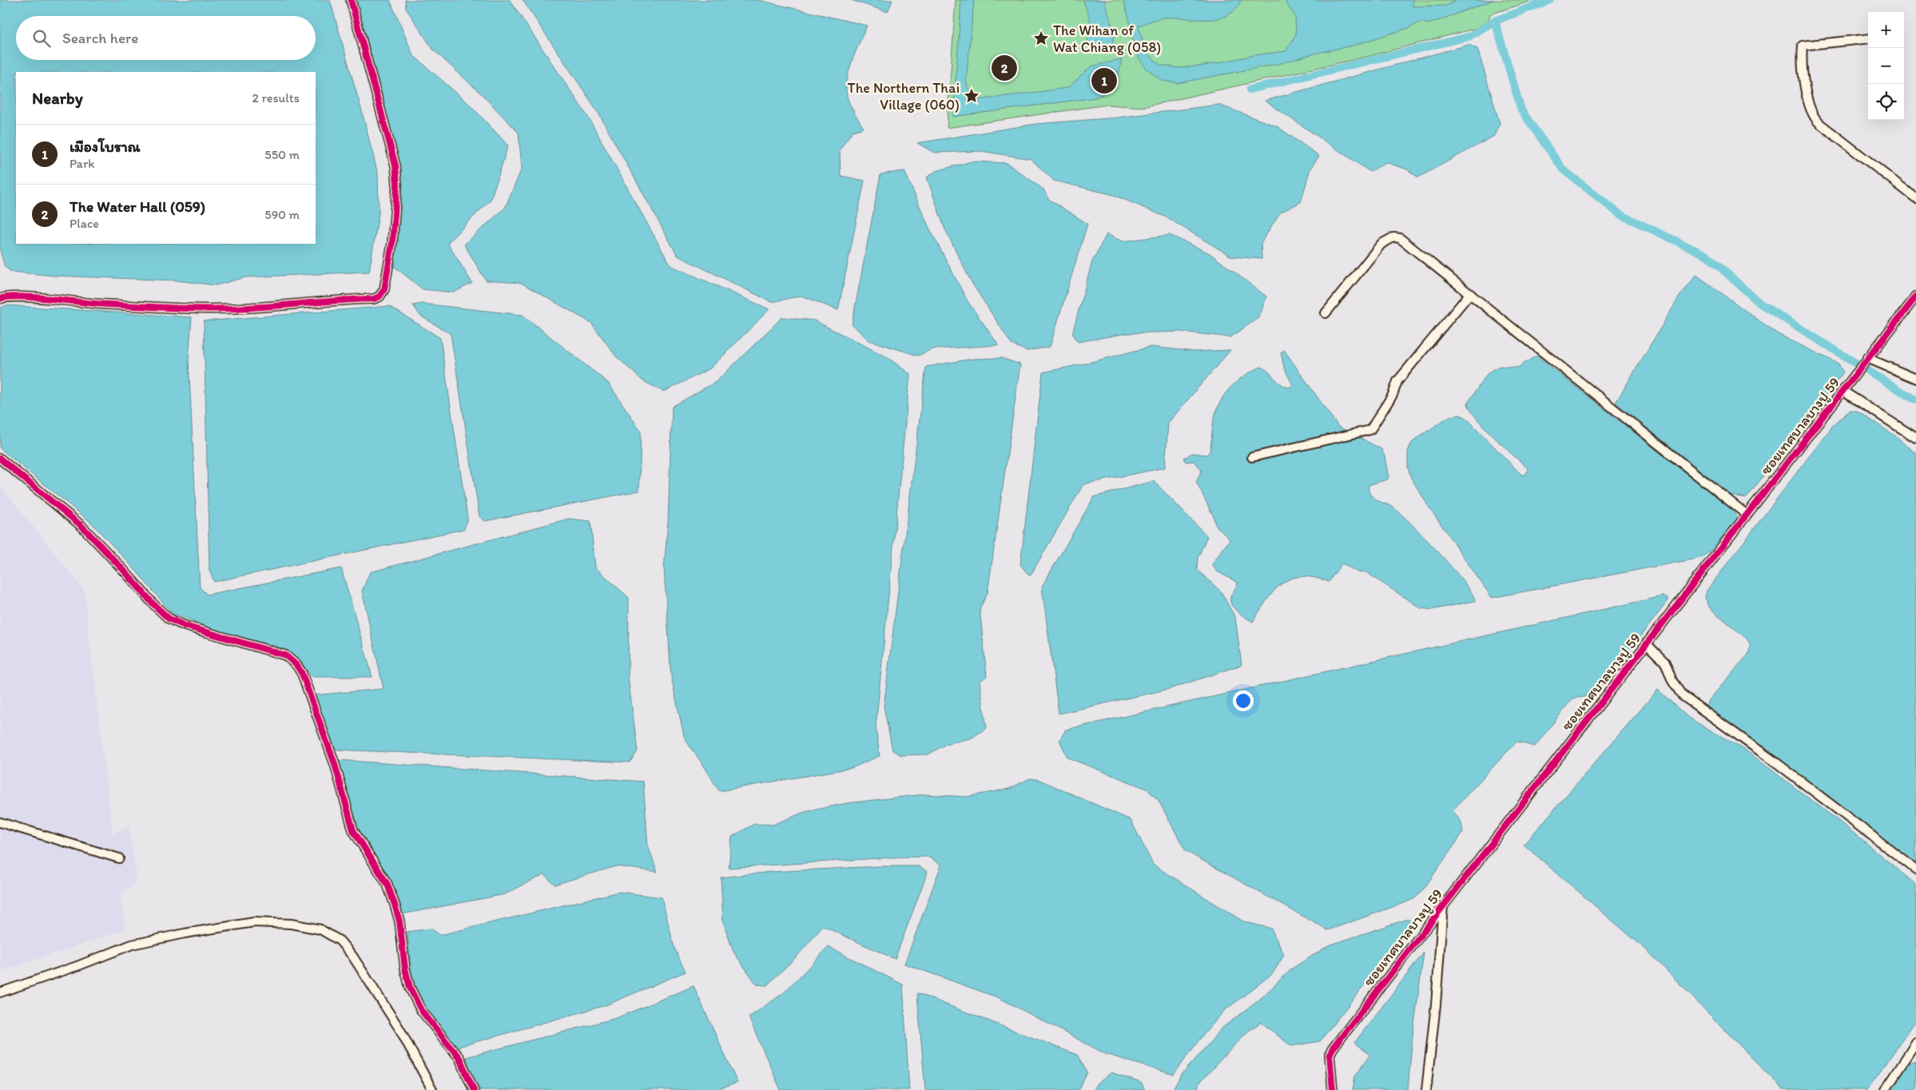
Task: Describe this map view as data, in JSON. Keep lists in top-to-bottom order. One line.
{"streets":{"street":["ซอยเทศบาลบางปู 59"]},"places":{"place":["The Wihan of Wat Chiang (058)","The Northern Thai Village (060)"]},"page":{"map_buttons":["+","−"],"search":"Search here","pins":["2","1"],"heading":["Nearby","2 results"],"list":[{"mark":"1","name":"เมืองโบราณ","note":"Park","value":"550 m"},{"mark":"2","name":"The Water Hall (059)","note":"Place","value":"590 m"}]}}
